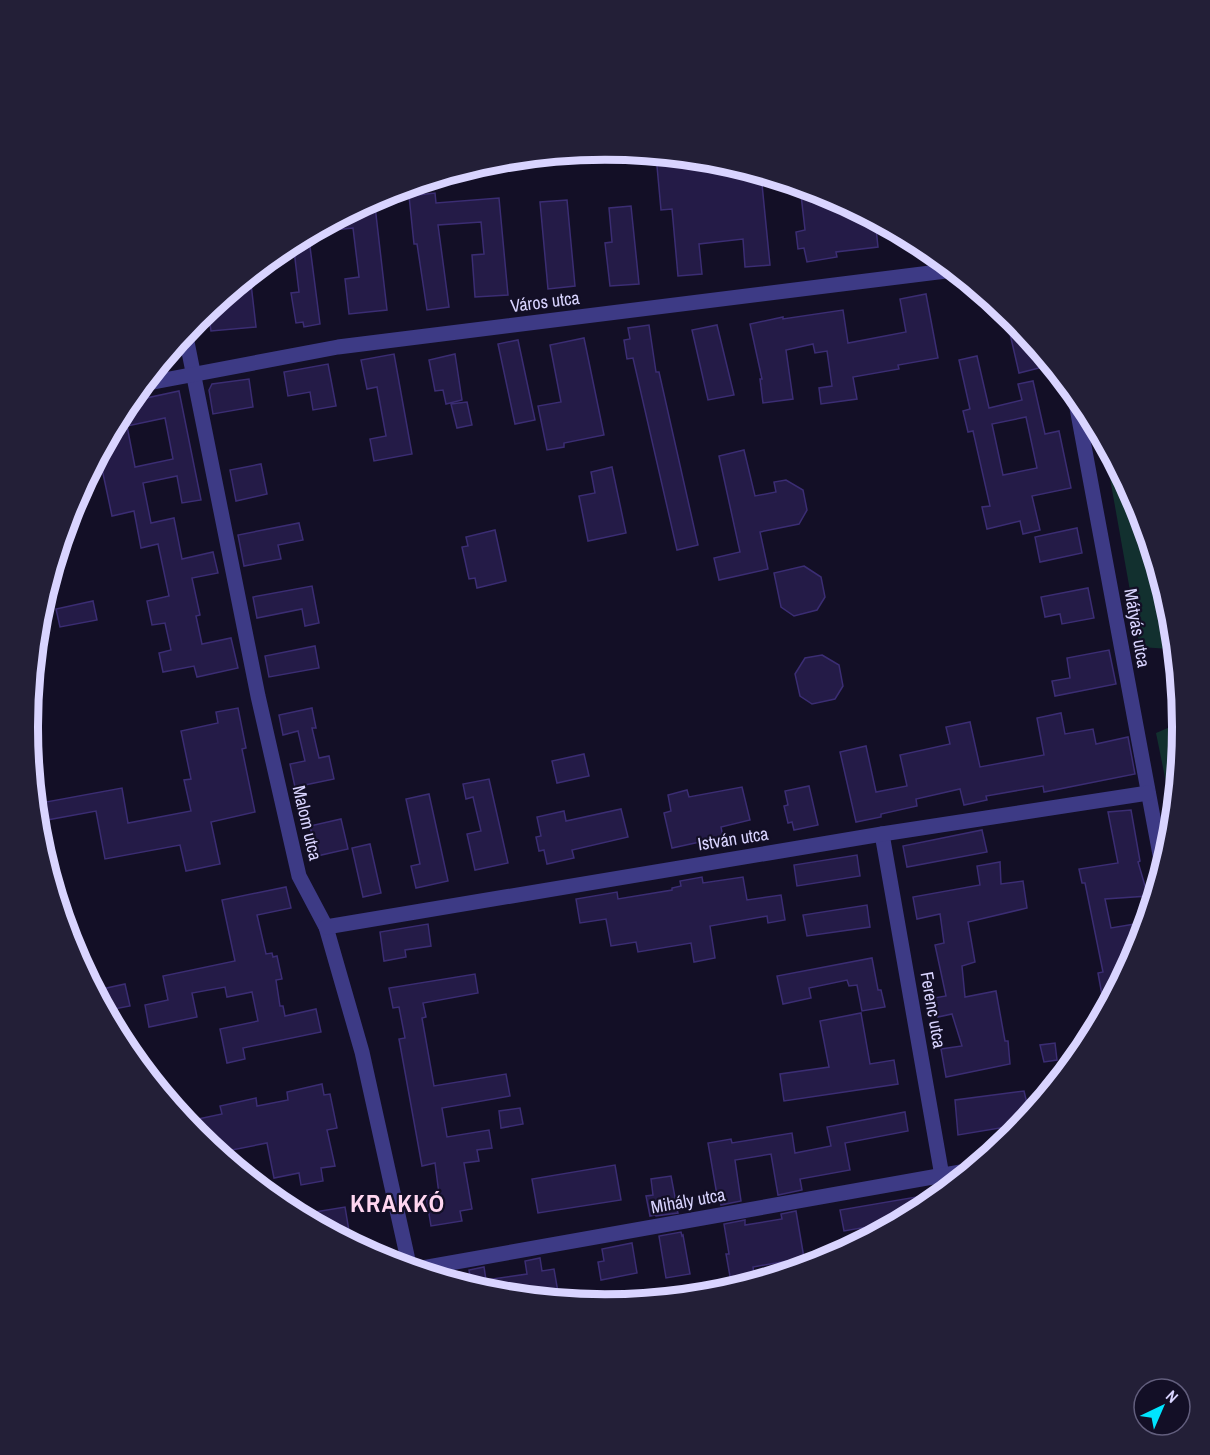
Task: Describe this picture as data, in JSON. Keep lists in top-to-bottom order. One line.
{"streets":{"street":["Város utca","Mátyás utca","Malom utca","István utca","Ferenc utca","Mihály utca"]},"crossings":[["Város utca","Malom utca"],["Mátyás utca","István utca"],["Malom utca","István utca"],["István utca","Ferenc utca"],["Ferenc utca","Mihály utca"]],"districts":["KRAKKÓ"],"north":"top right"}
